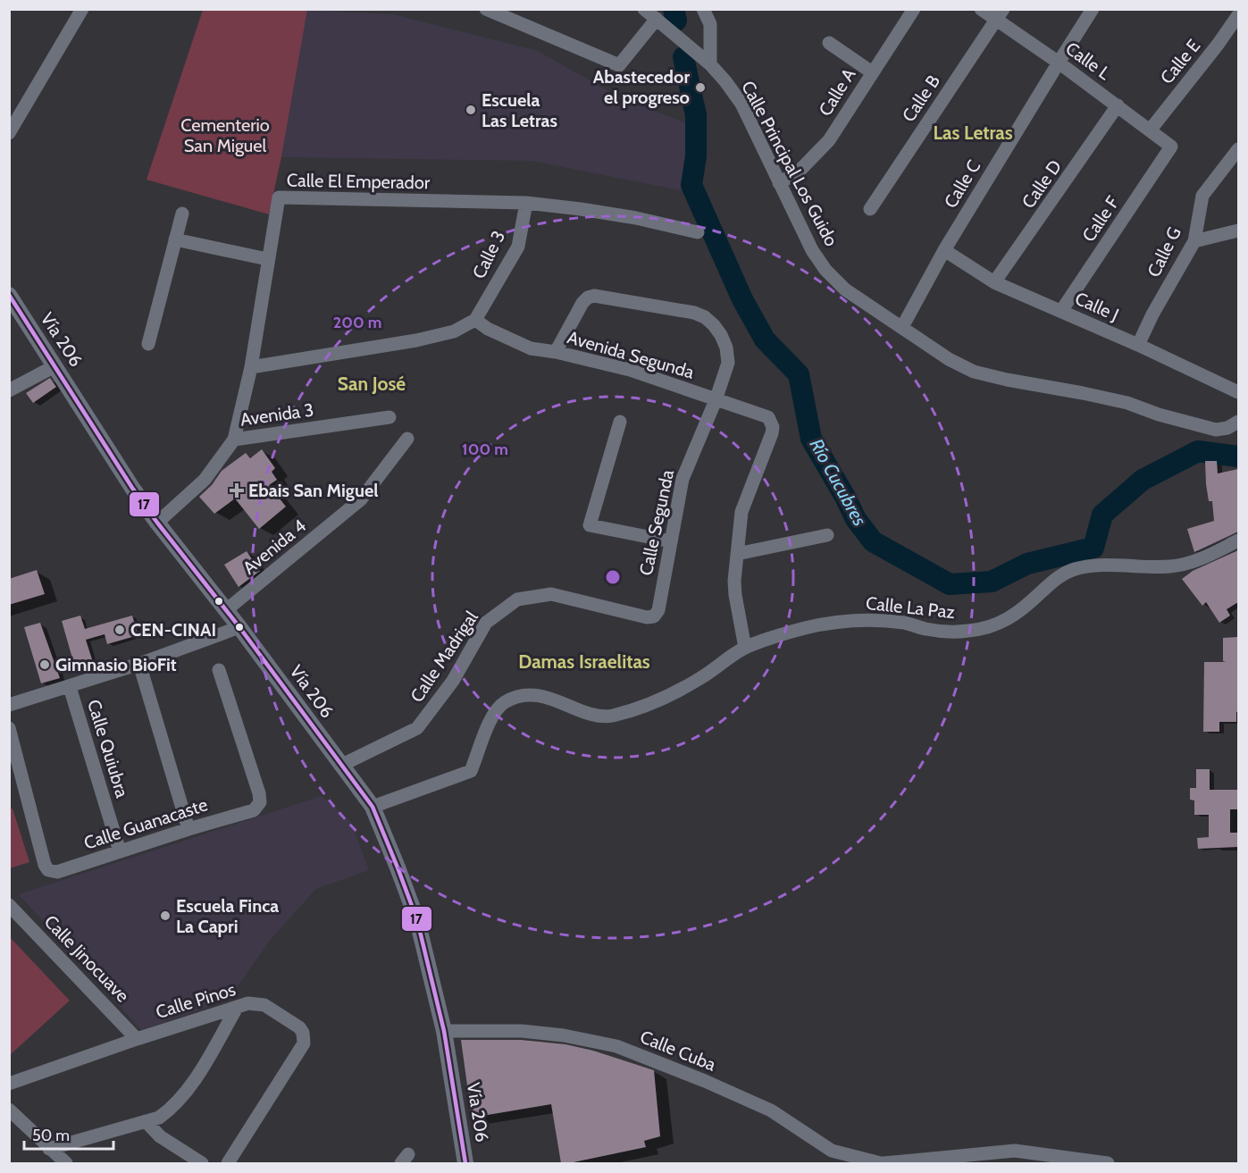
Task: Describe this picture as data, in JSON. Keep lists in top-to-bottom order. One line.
{"streets":{"main road":["Vía 206"],"street":["Calle L","Calle E","Calle A","Calle B","Calle Principal Los Guido","Calle El Emperador","Calle C","Calle D","Calle F","Calle G","Calle 3","Calle J","Avenida Segunda","Avenida 3","Calle Segunda","Avenida 4","Calle La Paz","Calle Madrigal","Calle Quiubra","Calle Guanacaste","Calle Jinocuave","Calle Pinos","Calle Cuba"]},"crossings":[["Calle L","Calle E"],["Calle L","Calle B"],["Calle L","Calle C"],["Calle L","Calle D"],["Calle L","Calle F"],["Calle A","Calle Principal Los Guido"],["Calle Principal Los Guido","Calle C"],["Calle El Emperador","Calle 3"],["Calle El Emperador","Vía 206"],["Calle El Emperador","Avenida 3"],["Calle C","Calle J"],["Calle D","Calle J"],["Calle F","Calle J"],["Calle G","Calle J"],["Calle 3","Avenida Segunda"],["Vía 206","Avenida 4"],["Vía 206","Calle La Paz"],["Vía 206","Calle Madrigal"],["Vía 206","Calle Cuba"],["Avenida Segunda","Calle Segunda"],["Calle Segunda","Calle Madrigal"],["Calle Quiubra","Calle Guanacaste"],["Calle Jinocuave","Calle Pinos"]],"districts":["Las Letras","San José","Damas Israelitas"],"water":["Río Cucubres"],"parks":["Cementerio San Miguel"],"places":{"other":["Abastecedor el progreso","Escuela Las Letras","CEN-CINAI","Gimnasio BioFit","Escuela Finca La Capri"],"health":["Ebais San Miguel"]},"lines":["transit line 17"],"scale_bar":"50 m","rings":["200 m","100 m"]}
